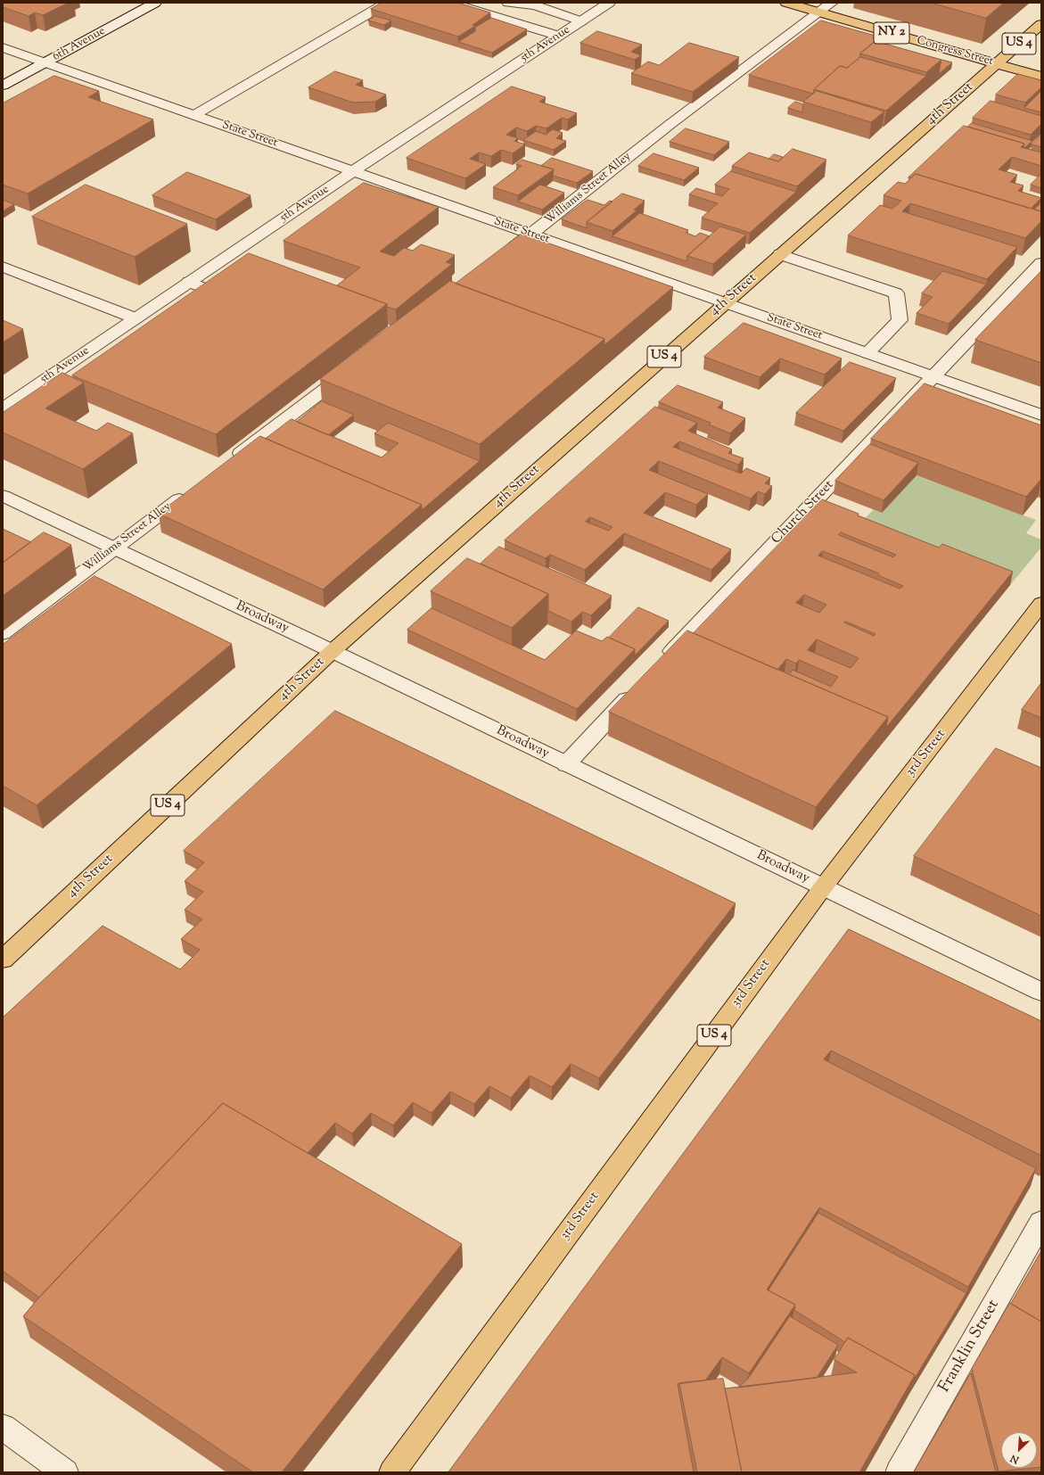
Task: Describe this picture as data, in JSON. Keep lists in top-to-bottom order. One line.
{"streets":{"main road":["NY 2","US 4","Congress Street","4th Street","3rd Street"],"street":["6th Avenue","5th Avenue","State Street","Williams Street Alley","Church Street","Broadway","Franklin Street"]},"crossings":[["6th Avenue","State Street"],["5th Avenue","State Street"],["Congress Street","4th Street"],["Congress Street","Williams Street Alley"],["4th Street","State Street"],["4th Street","Broadway"],["State Street","Williams Street Alley"],["State Street","Church Street"],["Williams Street Alley","Broadway"],["Broadway","3rd Street"]],"north":"bottom left"}
